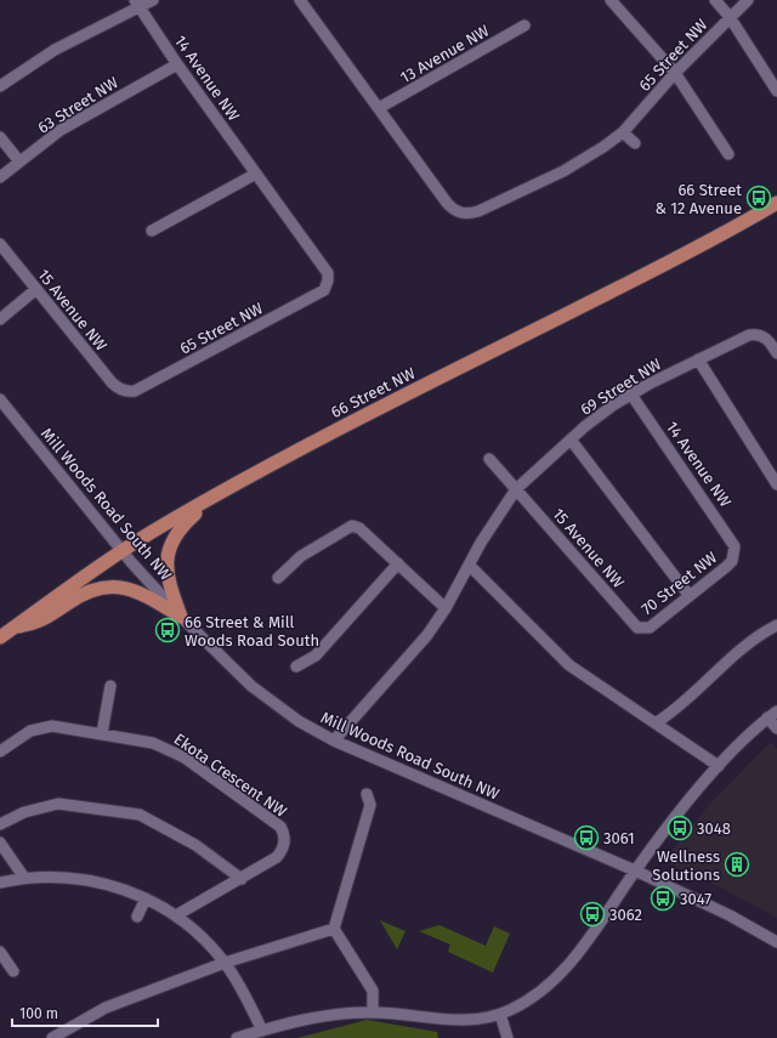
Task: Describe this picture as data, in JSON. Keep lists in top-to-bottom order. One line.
{"streets":{"main road":["66 Street NW"],"street":["13 Avenue NW","65 Street NW","14 Avenue NW","63 Street NW","15 Avenue NW","69 Street NW","Mill Woods Road South NW","70 Street NW","Ekota Crescent NW"]},"crossings":[["13 Avenue NW","65 Street NW"],["65 Street NW","14 Avenue NW"],["65 Street NW","15 Avenue NW"],["14 Avenue NW","63 Street NW"],["14 Avenue NW","69 Street NW"],["14 Avenue NW","70 Street NW"],["15 Avenue NW","69 Street NW"],["15 Avenue NW","70 Street NW"],["69 Street NW","Mill Woods Road South NW"],["66 Street NW","Mill Woods Road South NW"]],"places":{"bus stop":["66 Street & 12 Avenue","66 Street & Mill Woods Road South","3048","3061","3047","3062"],"building":["Wellness Solutions"]},"scale_bar":"100 m"}
